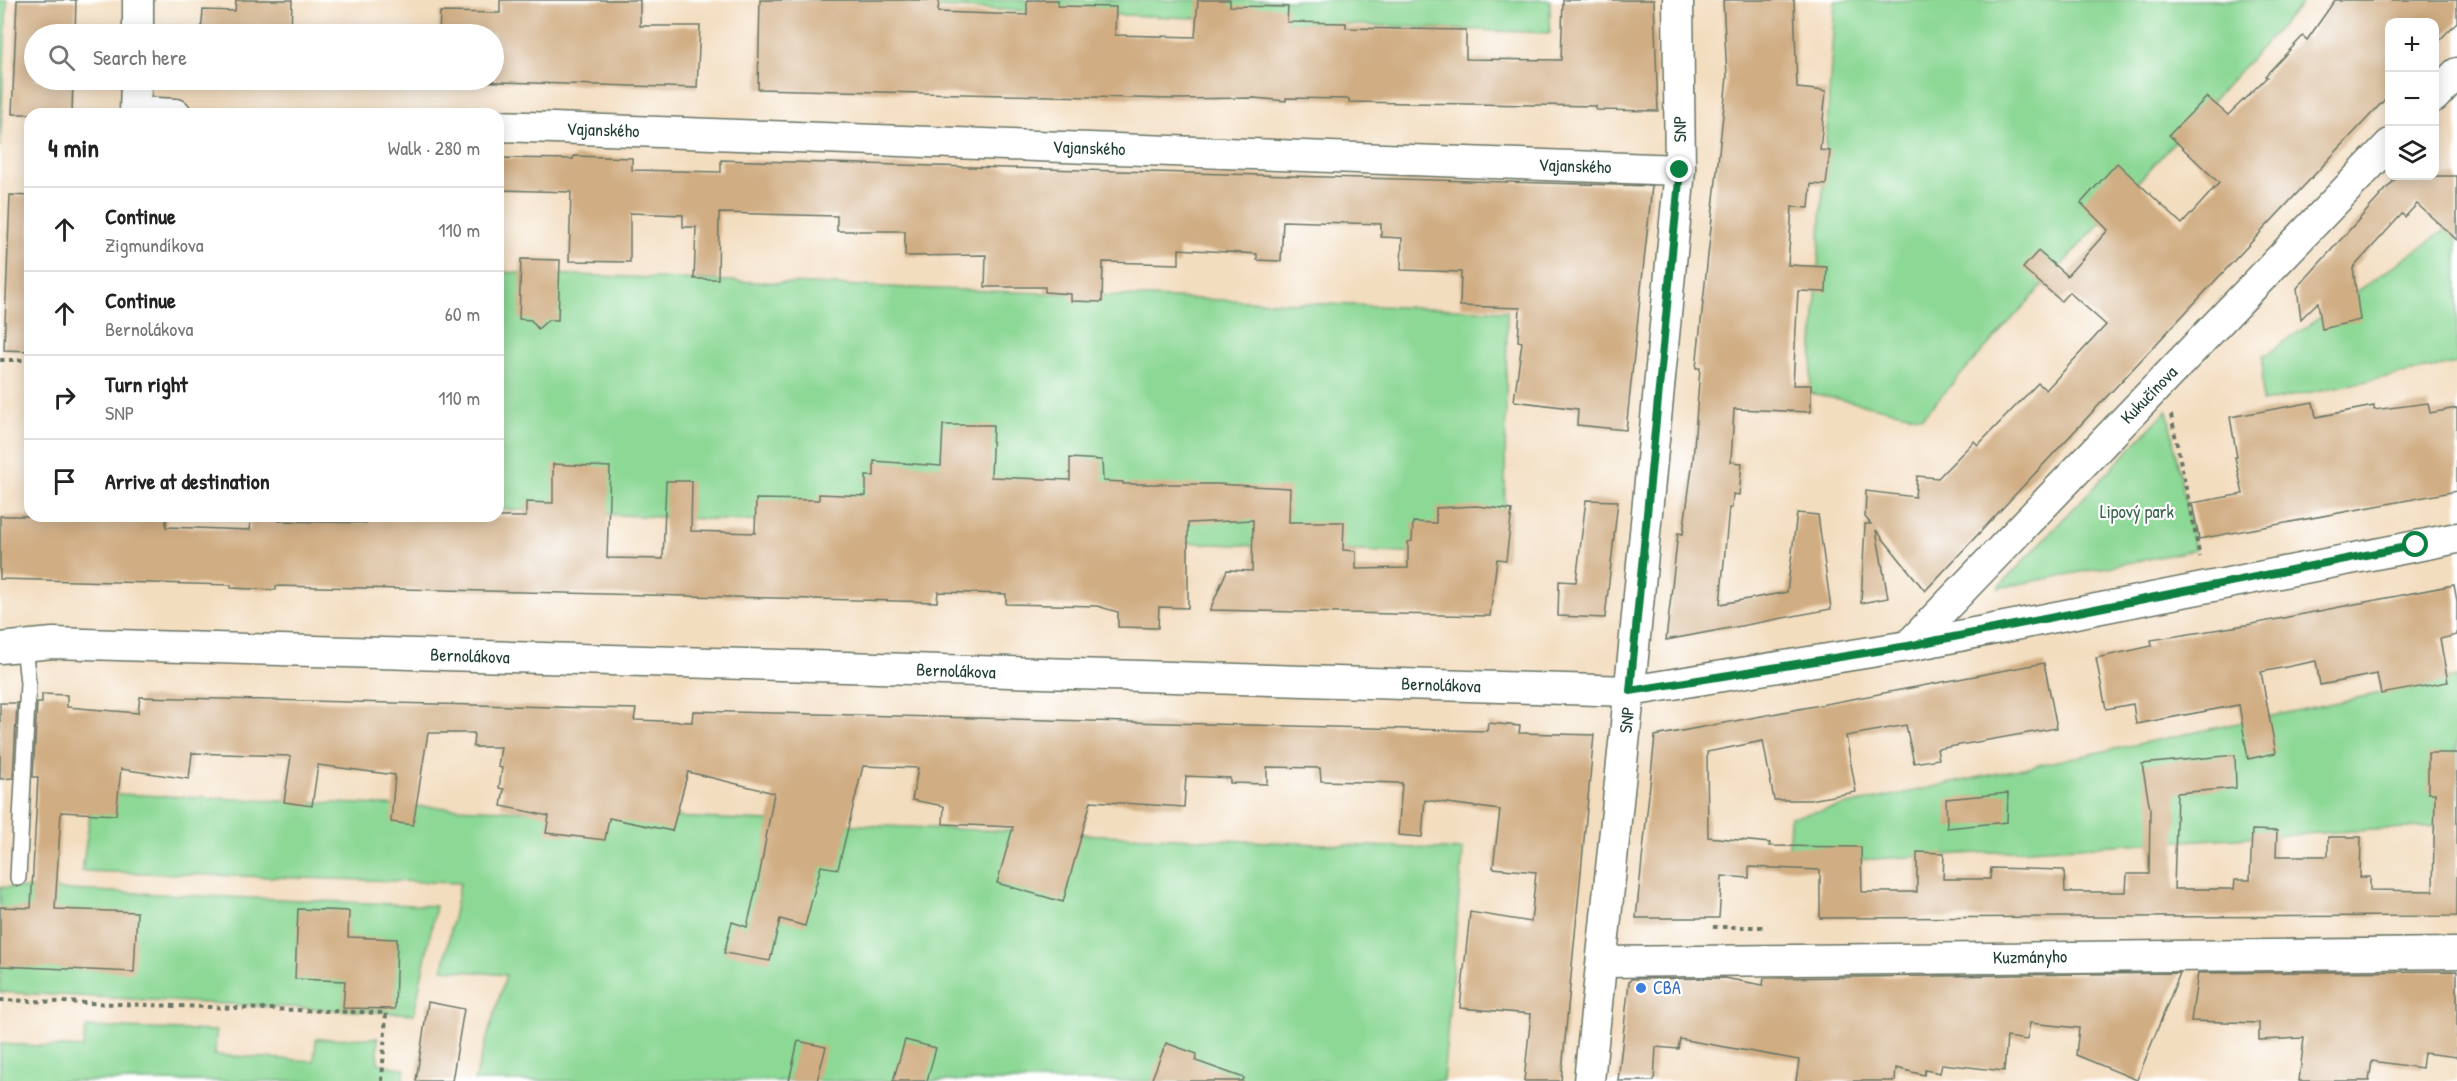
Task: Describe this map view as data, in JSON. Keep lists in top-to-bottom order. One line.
{"streets":{"street":["SNP","Vajanského","Kukučínova","Bernolákova","Kuzmányho"]},"crossings":[["SNP","Vajanského"],["SNP","Bernolákova"],["SNP","Kuzmányho"],["Kukučínova","Bernolákova"]],"parks":["Lipový park"],"places":["CBA"],"page":{"map_buttons":["+","−"],"search":"Search here","heading":["4 min","Walk · 280 m"],"list":[["Continue","Zigmundíkova","110 m"],["Continue","Bernolákova","60 m"],["Turn right","SNP","110 m"],"Arrive at destination"]}}
